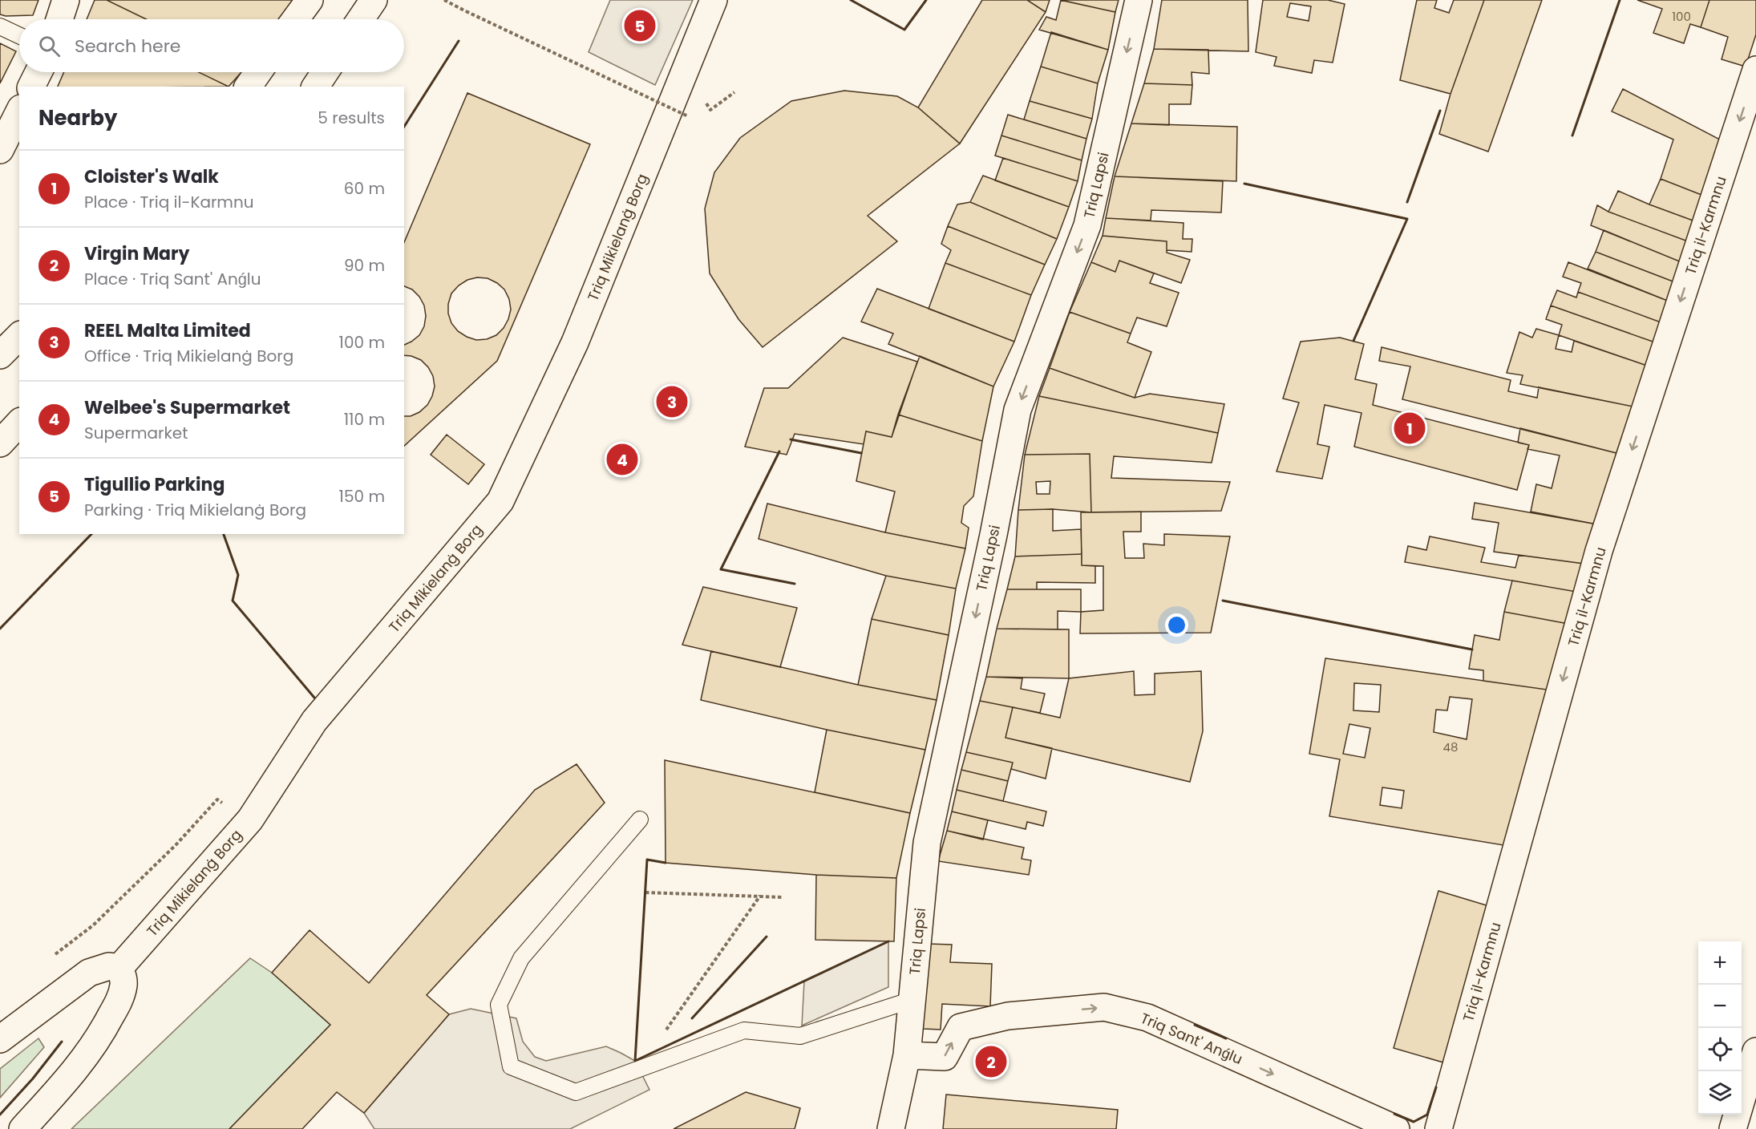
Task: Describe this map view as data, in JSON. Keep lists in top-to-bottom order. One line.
{"streets":{"main road":["Triq Lapsi","Triq il-Karmnu","Triq Mikielanġ Borg","Triq Sant' Anǵlu"]},"crossings":[["Triq Lapsi","Triq Sant' Anǵlu"]],"one_way":["Triq Lapsi","Triq il-Karmnu","Triq Sant' Anǵlu"],"house_numbers":["100","48"],"page":{"pins":["5","3","1","4","2"],"search":"Search here","heading":["Nearby","5 results"],"list":[{"mark":"1","name":"Cloister's Walk","note":"Place · Triq il-Karmnu","value":"60 m"},{"mark":"2","name":"Virgin Mary","note":"Place · Triq Sant' Anǵlu","value":"90 m"},{"mark":"3","name":"REEL Malta Limited","note":"Office · Triq Mikielanġ Borg","value":"100 m"},{"mark":"4","name":"Welbee's Supermarket","note":"Supermarket","value":"110 m"},{"mark":"5","name":"Tigullio Parking","note":"Parking · Triq Mikielanġ Borg","value":"150 m"}],"map_buttons":["+","−"]}}
